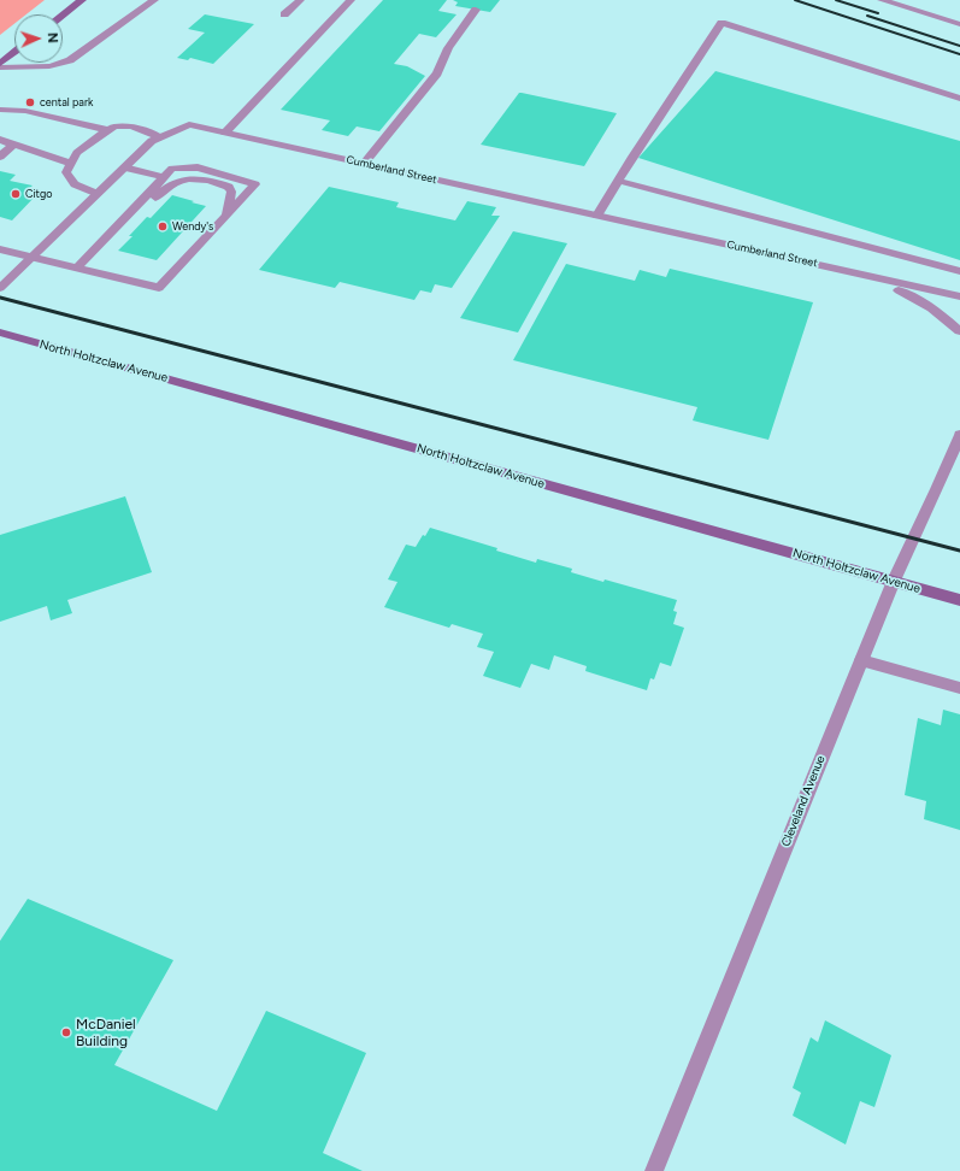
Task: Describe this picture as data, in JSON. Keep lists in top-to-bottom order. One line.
{"streets":{"main road":["North Holtzclaw Avenue"],"street":["Cumberland Street","Cleveland Avenue"]},"crossings":[["North Holtzclaw Avenue","Cleveland Avenue"]],"places":["cental park","Citgo","Wendy's","McDaniel Building"],"north":"right"}
